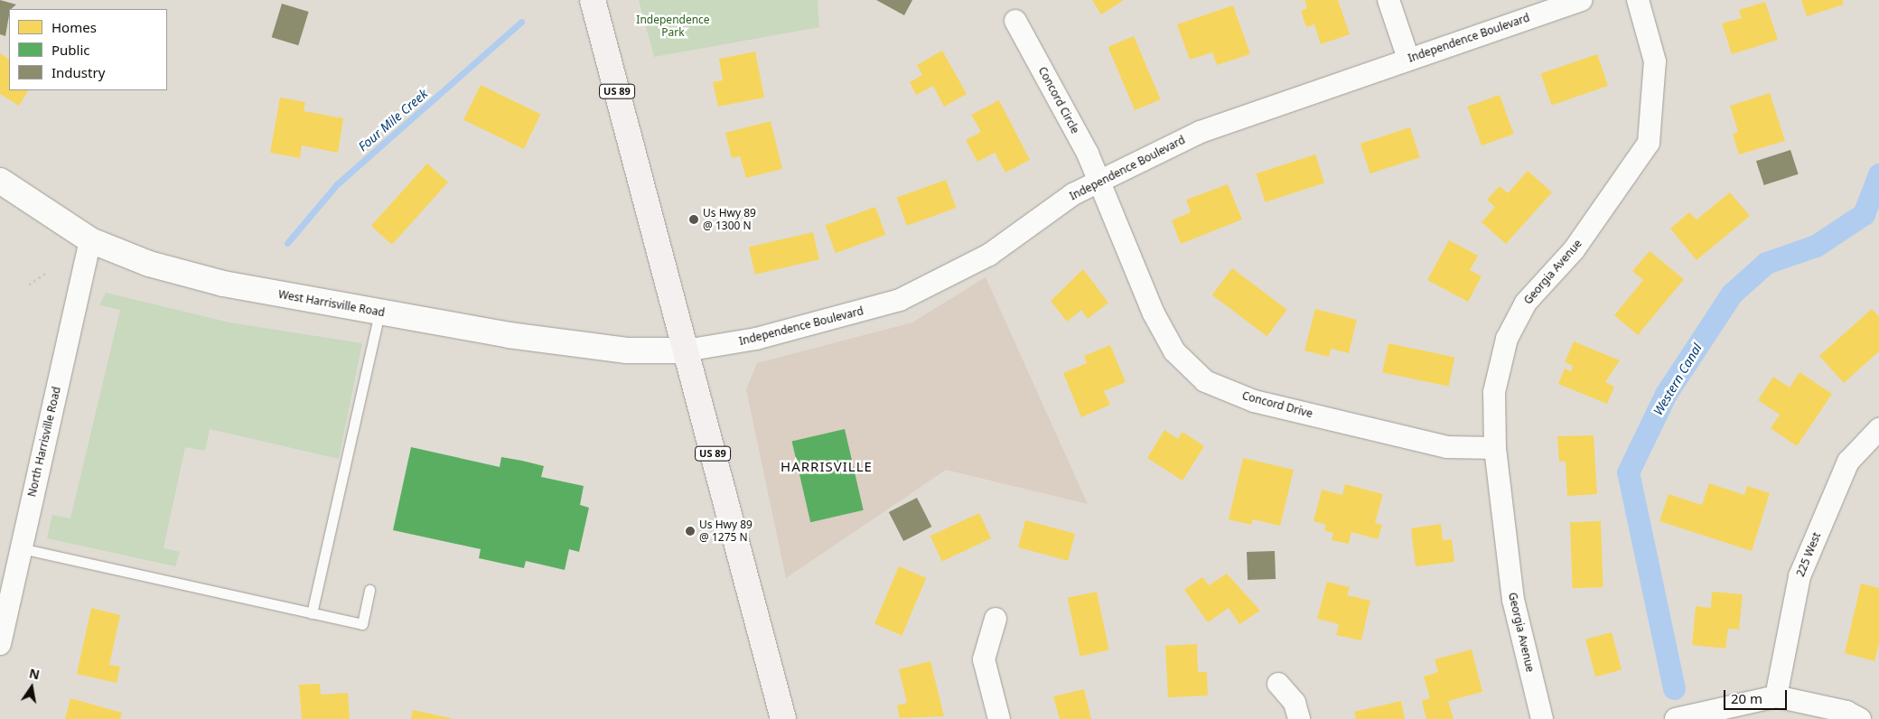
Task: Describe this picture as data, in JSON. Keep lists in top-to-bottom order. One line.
{"streets":{"main road":["US 89","West Harrisville Road"],"street":["Independence Boulevard","Concord Circle","Georgia Avenue","Concord Drive","North Harrisville Road","225 West"]},"crossings":[["Independence Boulevard","US 89"],["Independence Boulevard","Concord Circle"],["Independence Boulevard","West Harrisville Road"],["Independence Boulevard","Concord Drive"],["US 89","West Harrisville Road"],["Concord Circle","Concord Drive"],["Georgia Avenue","Concord Drive"],["West Harrisville Road","North Harrisville Road"]],"districts":["HARRISVILLE"],"water":["Four Mile Creek","Western Canal"],"parks":["Independence Park"],"places":["Us Hwy 89 @ 1300 N","Us Hwy 89 @ 1275 N"],"legend":["Homes","Public","Industry"],"scale_bar":"20 m","north":"top"}
